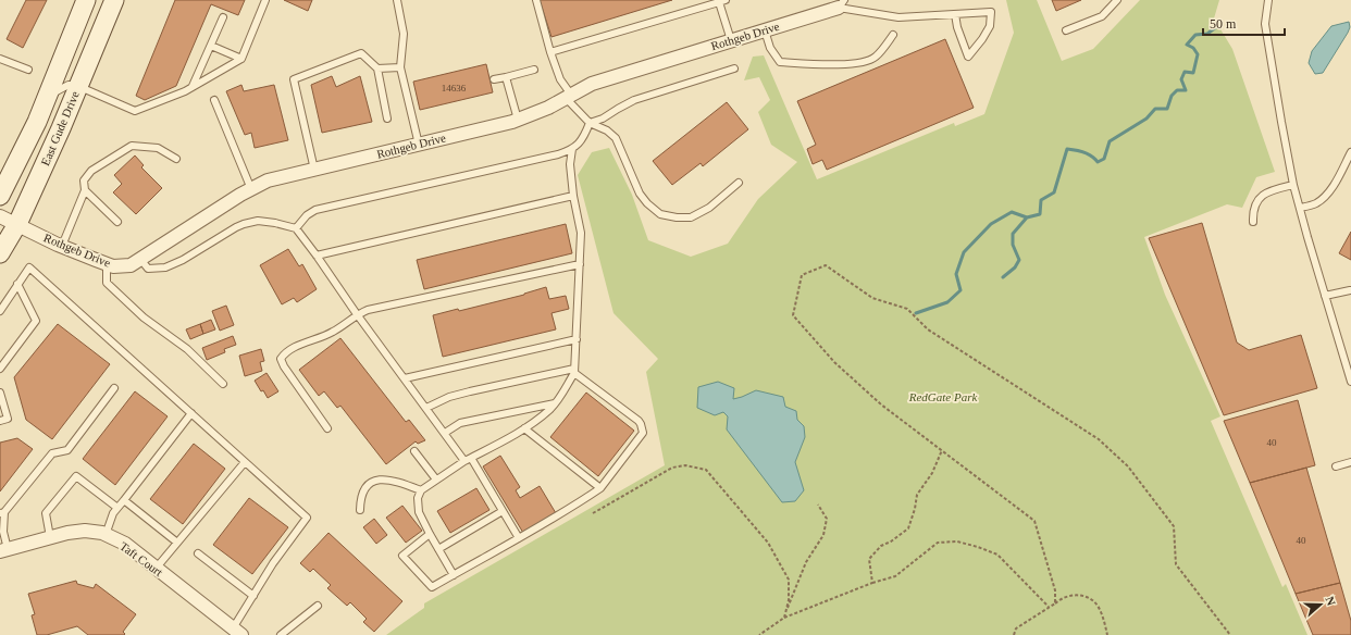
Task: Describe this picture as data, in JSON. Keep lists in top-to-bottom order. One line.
{"streets":{"main road":["East Gude Drive"],"street":["Rothgeb Drive","Taft Court"]},"crossings":[["Rothgeb Drive","East Gude Drive"]],"parks":["RedGate Park"],"house_numbers":["14636","40","40"],"scale_bar":"50 m","north":"right"}
